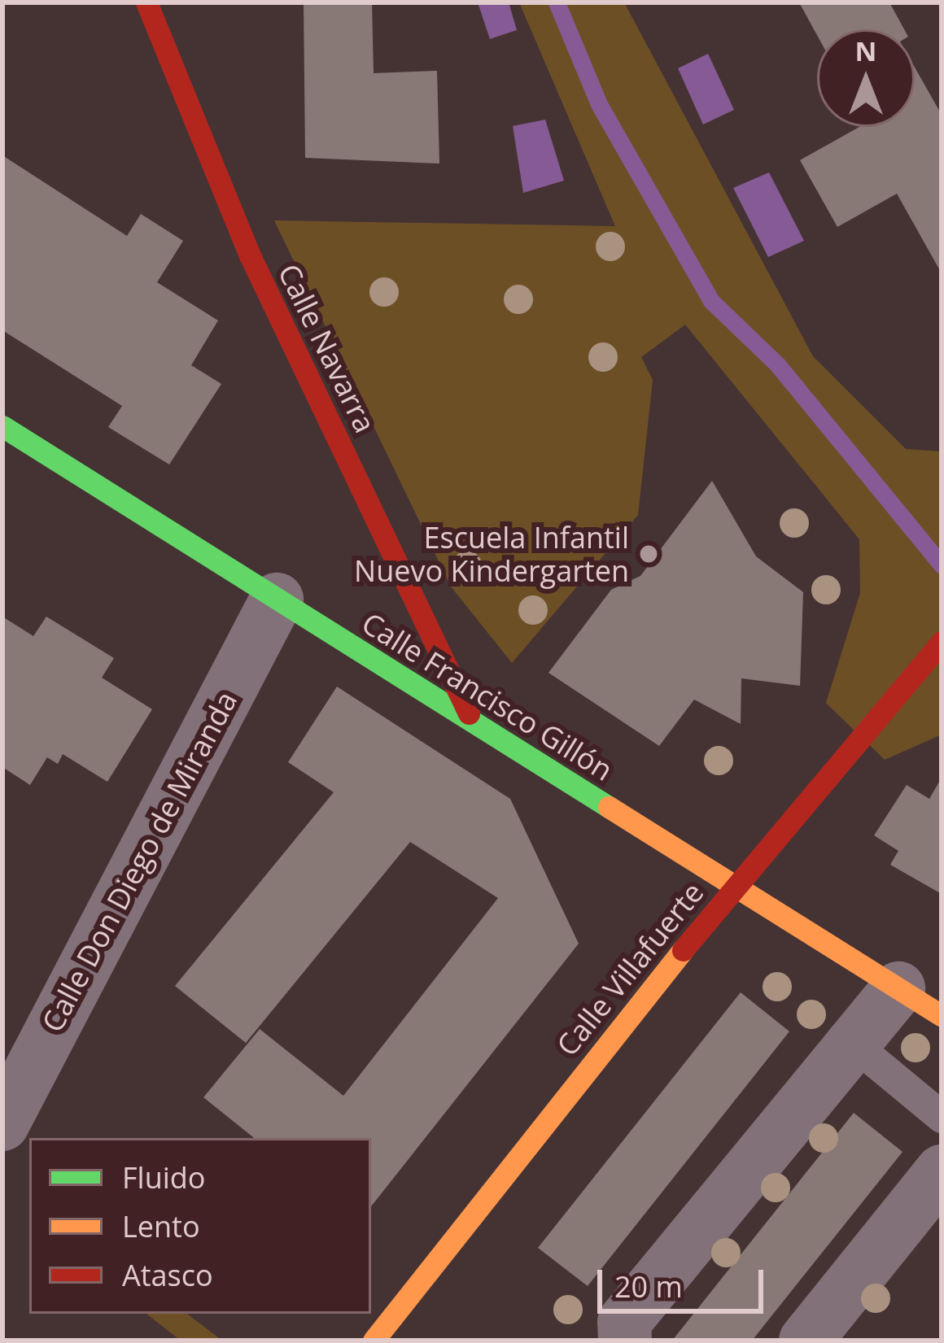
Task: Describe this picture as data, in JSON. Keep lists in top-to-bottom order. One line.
{"streets":{"street":["Calle Navarra","Calle Francisco Gillón","Calle Don Diego de Miranda","Calle Villafuerte"]},"crossings":[["Calle Navarra","Calle Francisco Gillón"],["Calle Francisco Gillón","Calle Don Diego de Miranda"],["Calle Francisco Gillón","Calle Villafuerte"]],"places":["Escuela Infantil Nuevo Kindergarten"],"legend":["Fluido","Lento","Atasco"],"scale_bar":"20 m","north":"top"}
